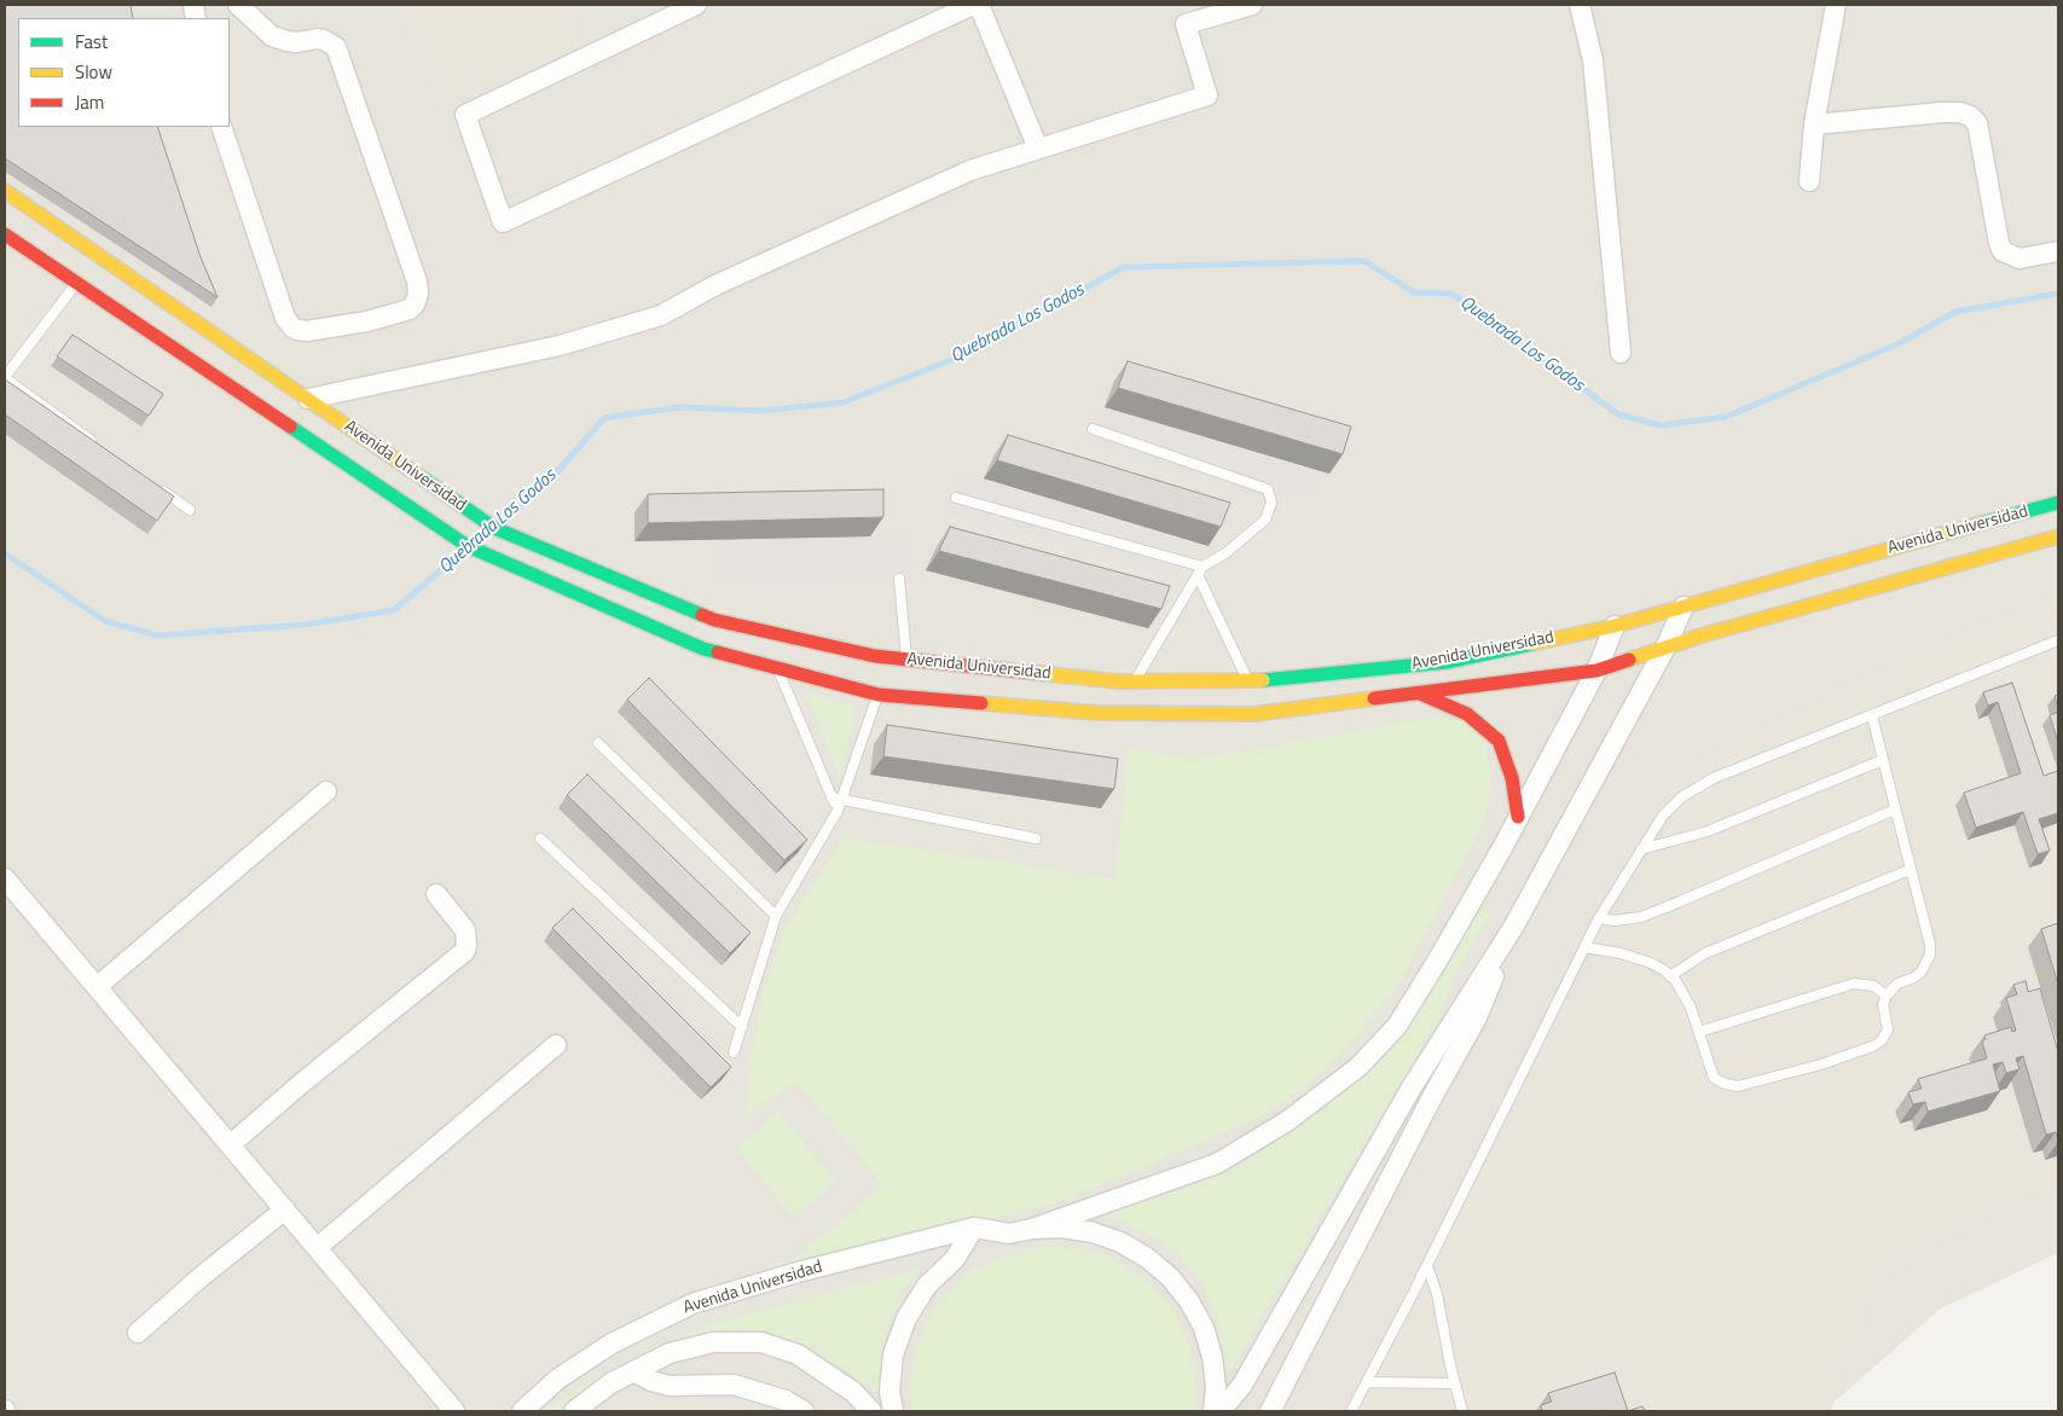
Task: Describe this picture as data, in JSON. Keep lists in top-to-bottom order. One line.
{"streets":{"street":["Avenida Universidad"]},"water":["Quebrada Los Godos"],"legend":["Fast","Slow","Jam"]}
